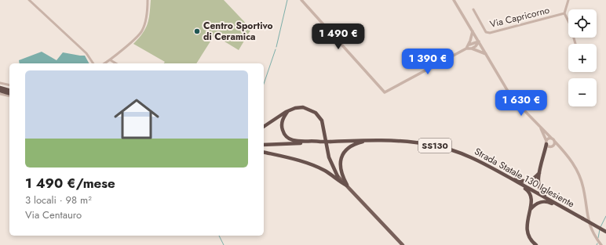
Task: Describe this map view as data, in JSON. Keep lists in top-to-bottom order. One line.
{"streets":{"highway":["SS130","Strada Statale 130 Iglesiente"],"street":["Via Capricorno"]},"places":["Centro Sportivo di Ceramica"],"page":{"map_buttons":["+","−"],"price":["1 490 €","1 390 €","1 630 €"],"list":[{"name":"1 490 €/mese","note":"3 locali · 98 m² · Via Centauro"}]}}
